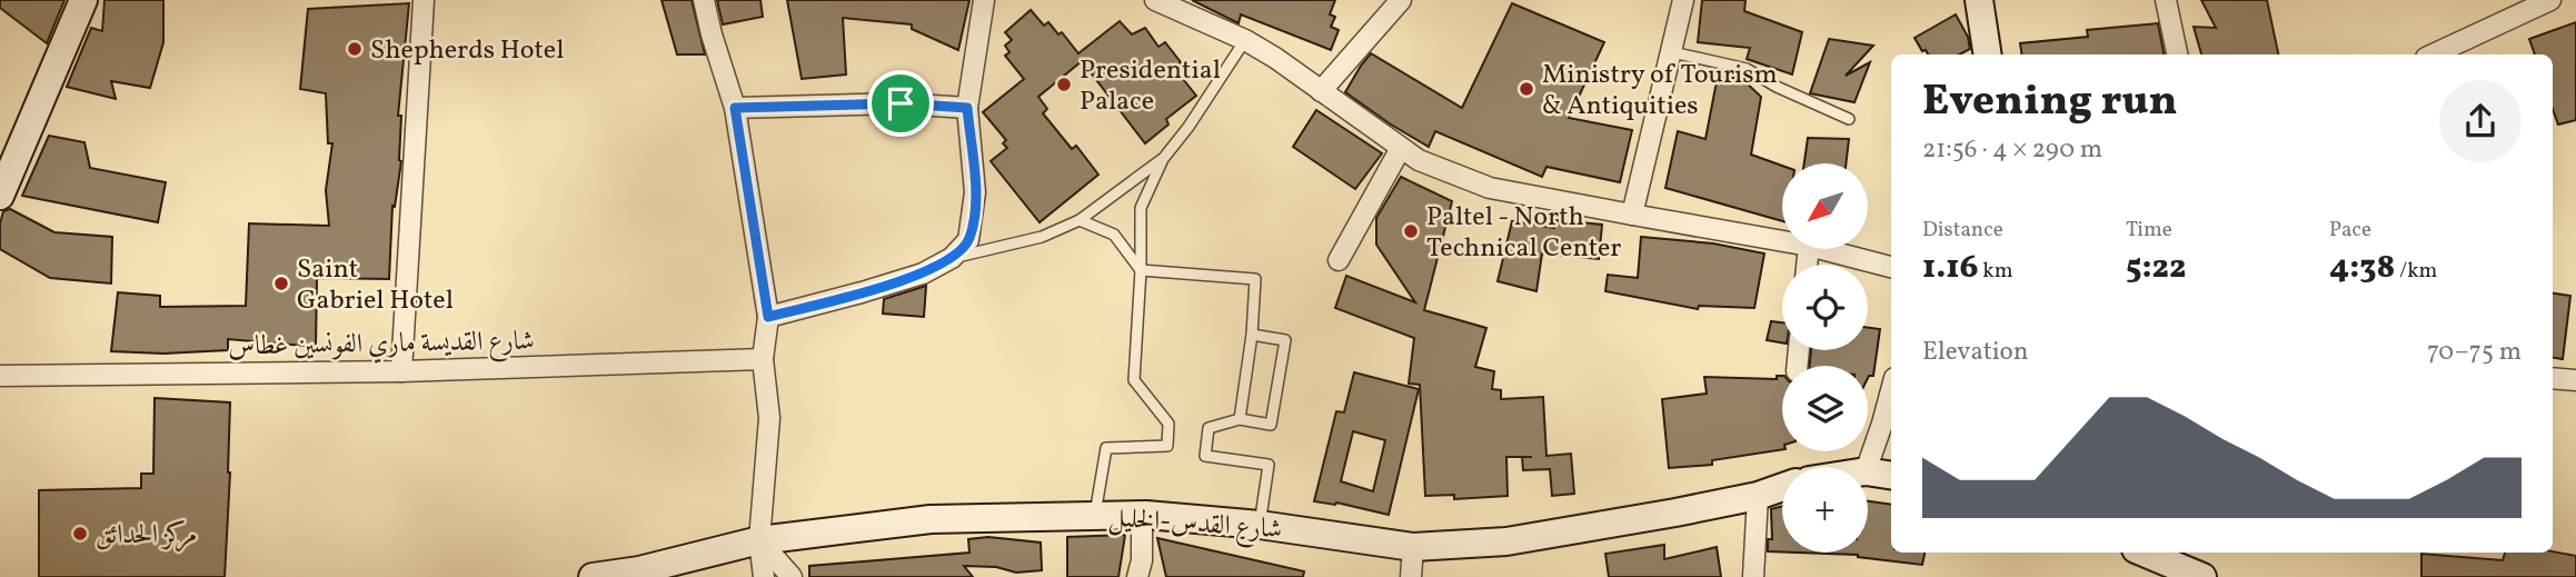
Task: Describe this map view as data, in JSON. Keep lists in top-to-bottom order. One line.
{"streets":{"main road":["شارع القدس-الخليل"],"street":["شارع القديسة ماري الفونسين غطاس"]},"places":["Shepherds Hotel","Presidential Palace","Ministry of Tourism & Antiquities","Paltel - North Technical Center","Saint Gabriel Hotel","مركز الحدائق"],"north":"bottom left","page":{"heading":["Evening run","21:56 · 4 × 290 m"],"map_buttons":"+","stats":[["Distance","1.16 km"],["Time","5:22"],["Pace","4:38 /km"]],"chart":["Elevation","70–75 m"]}}
